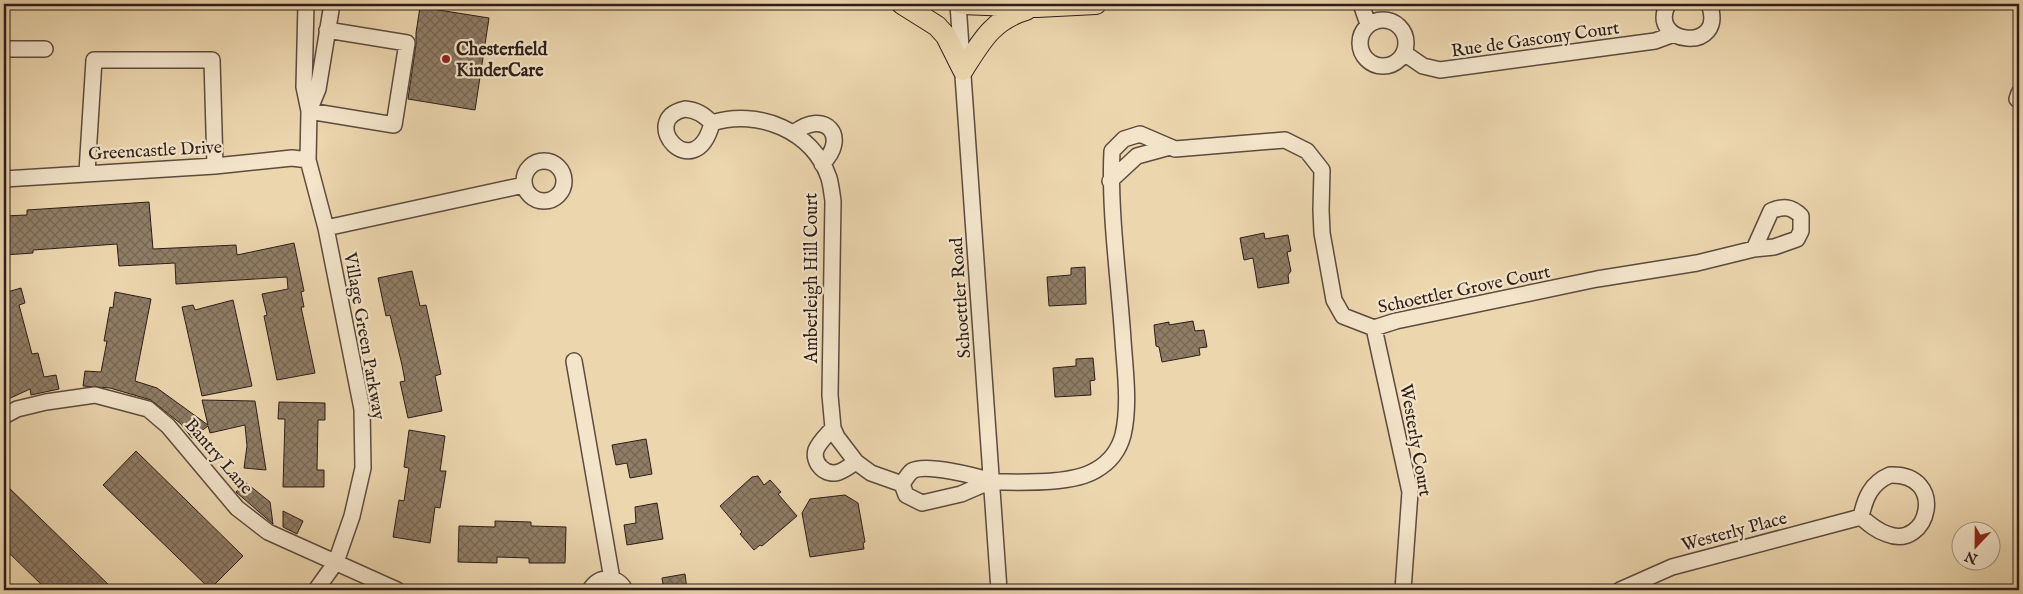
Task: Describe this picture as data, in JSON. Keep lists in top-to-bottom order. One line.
{"streets":{"street":["Rue de Gascony Court","Greencastle Drive","Amberleigh Hill Court","Schoettler Grove Court","Schoettler Road","Village Green Parkway","Westerly Court","Bantry Lane","Westerly Place"]},"crossings":[["Greencastle Drive","Village Green Parkway"],["Amberleigh Hill Court","Schoettler Grove Court"],["Amberleigh Hill Court","Schoettler Road"],["Schoettler Grove Court","Schoettler Road"],["Schoettler Grove Court","Westerly Court"],["Village Green Parkway","Bantry Lane"]],"places":["Chesterfield KinderCare"],"north":"bottom"}
